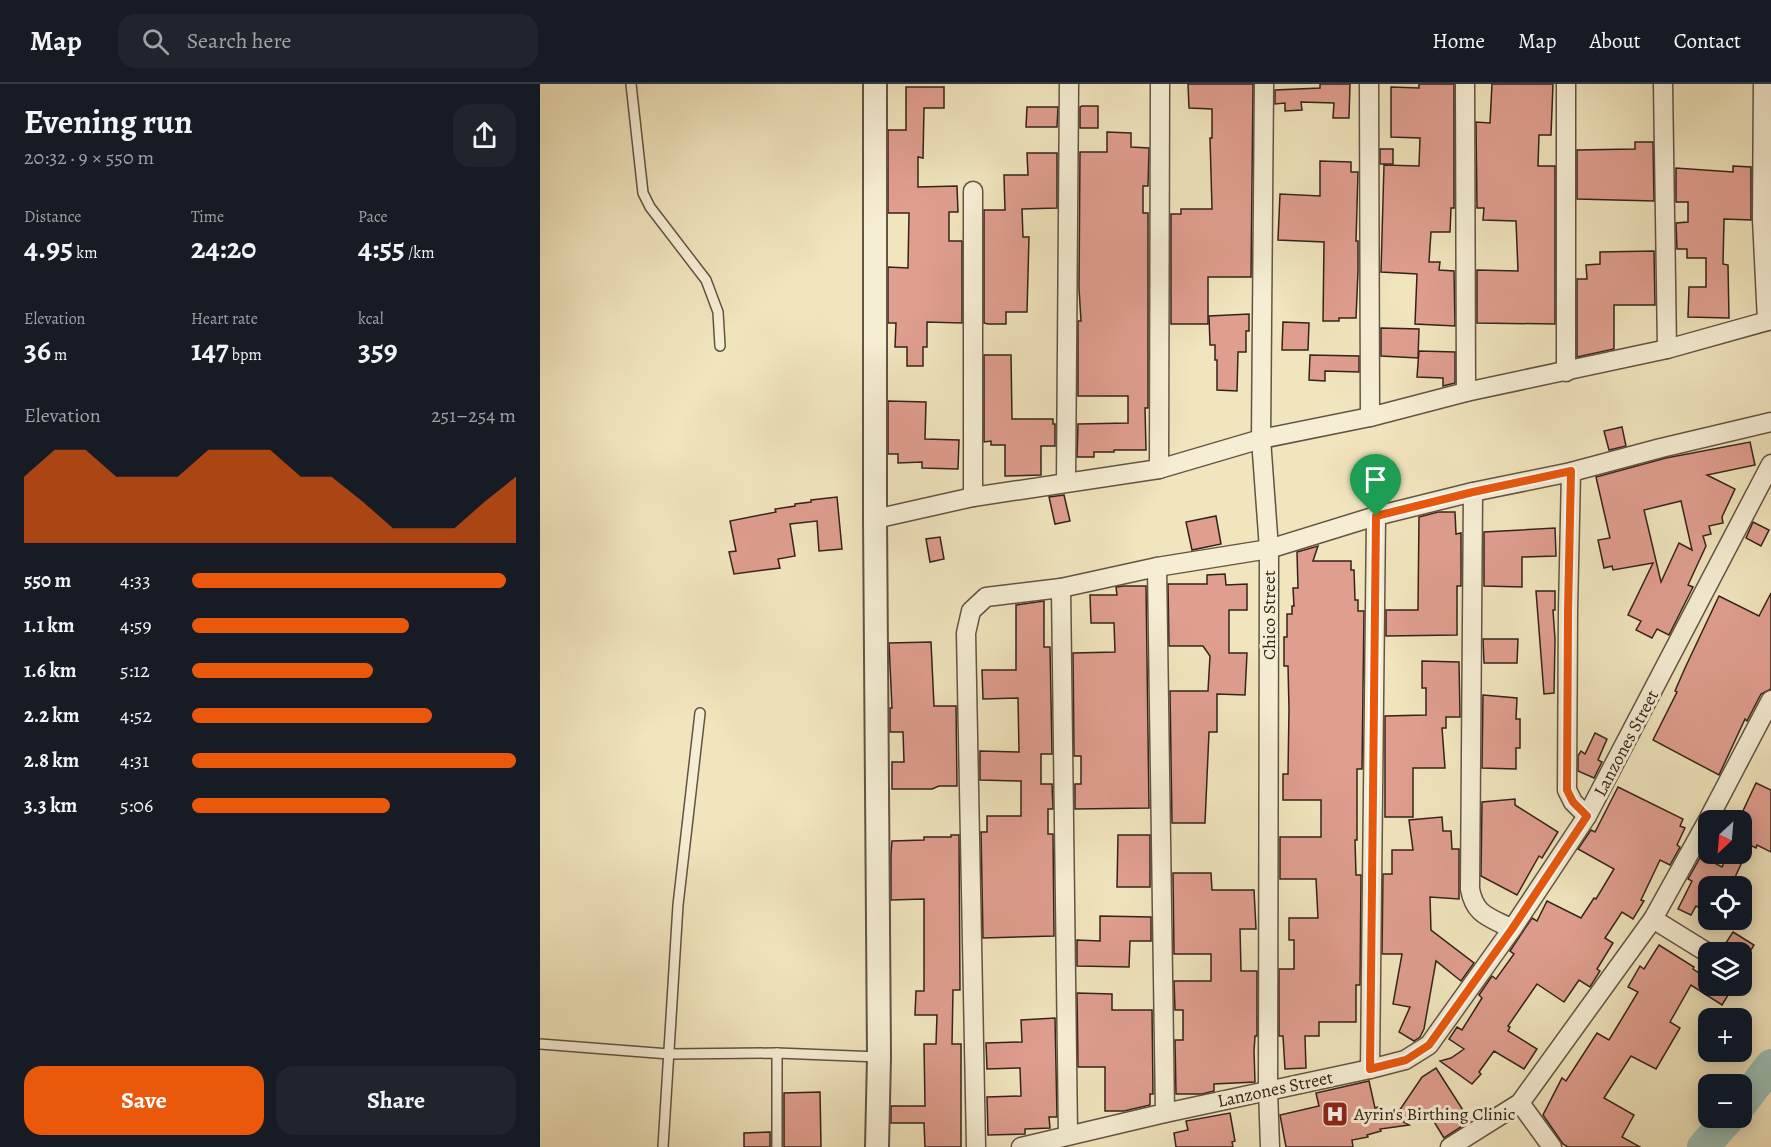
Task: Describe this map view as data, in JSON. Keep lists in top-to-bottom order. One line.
{"streets":{"street":["Chico Street","Lanzones Street"]},"crossings":[["Chico Street","Lanzones Street"]],"places":{"hospital":["Ayrin's Birthing Clinic"]},"north":"bottom left","page":{"header":"Map","search":"Search here","nav":["Home","Map","About","Contact"],"heading":["Evening run","20:32 · 9 × 550 m"],"stats":[["Distance","4.95 km"],["Time","24:20"],["Pace","4:55 /km"],["Elevation","36 m"],["Heart rate","147 bpm"],["kcal","359"]],"chart":["Elevation","251–254 m"],"list":[{"name":"550 m","note":"4:33"},{"name":"1.1 km","note":"4:59"},{"name":"1.6 km","note":"5:12"},{"name":"2.2 km","note":"4:52"},{"name":"2.8 km","note":"4:31"},{"name":"3.3 km","note":"5:06"}],"map_buttons":["+","−"],"buttons":["Save","Share"]}}
